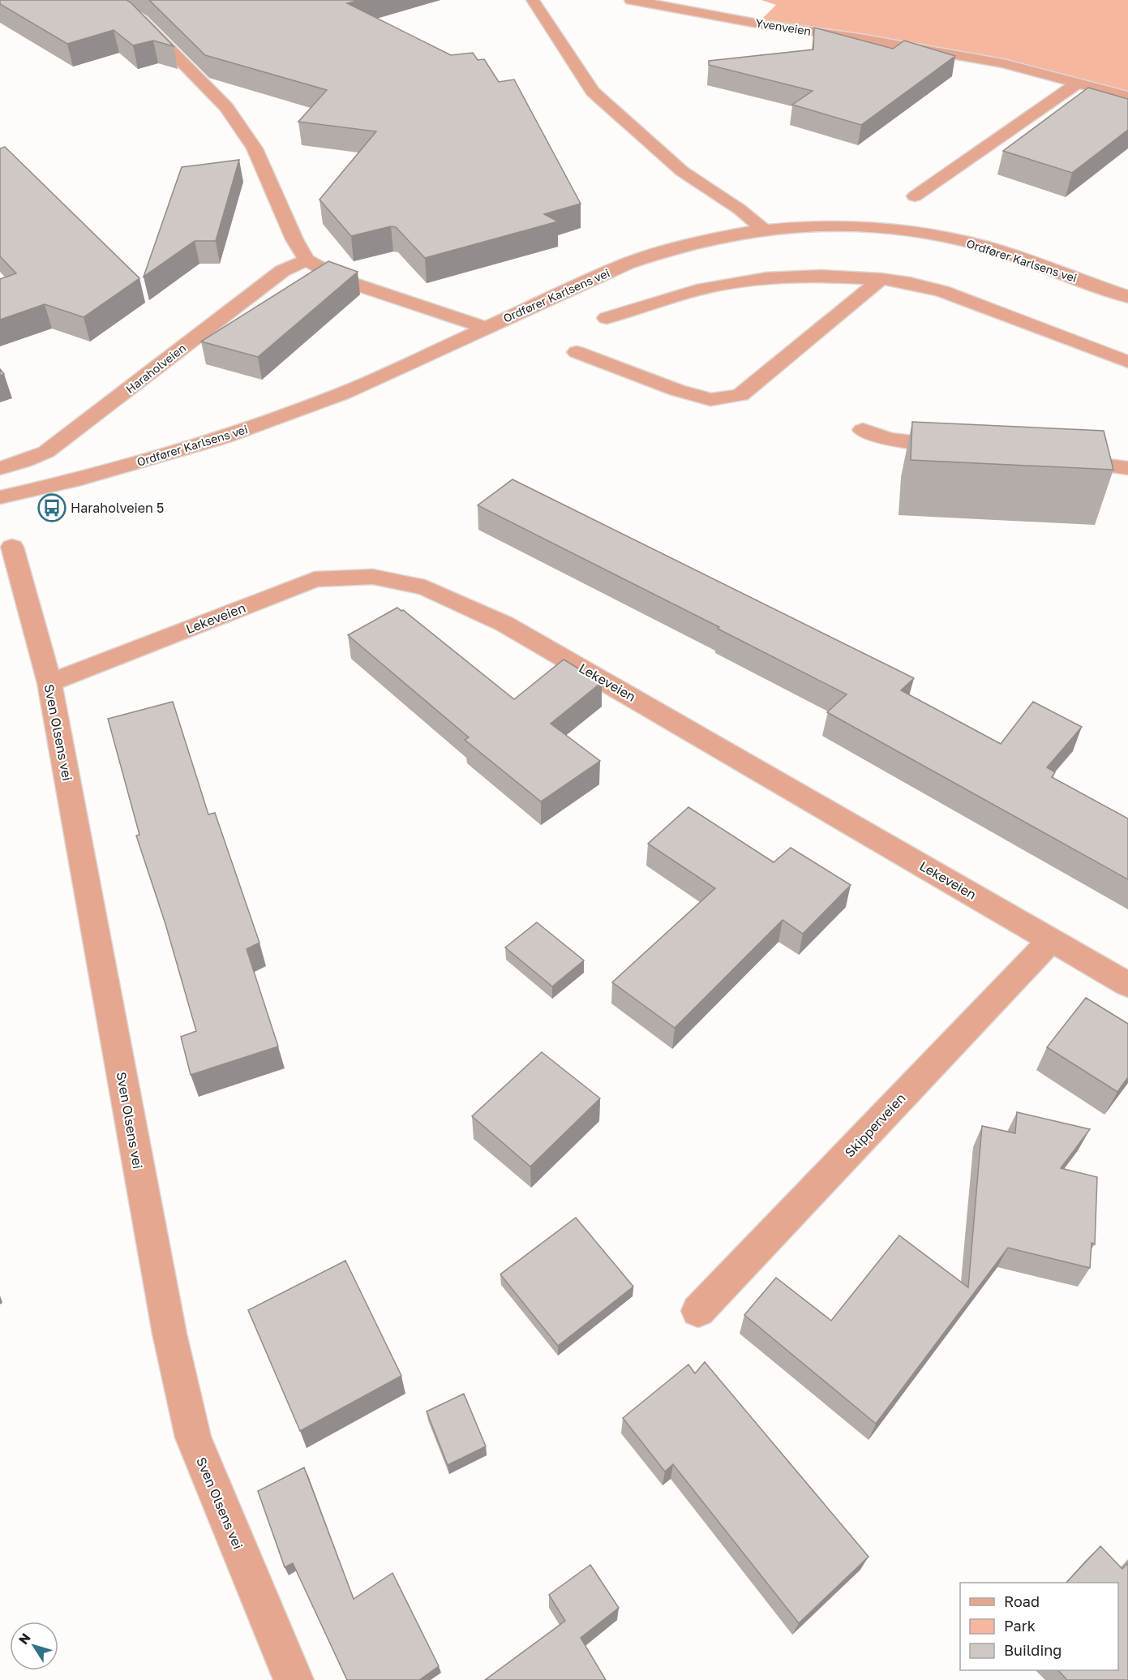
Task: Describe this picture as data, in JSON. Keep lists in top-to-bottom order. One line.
{"streets":{"street":["Yvenveien","Ordfører Karlsens vei","Haraholveien","Lekeveien","Sven Olsens vei","Skipperveien"]},"crossings":[["Lekeveien","Sven Olsens vei"],["Lekeveien","Skipperveien"]],"places":{"bus stop":["Haraholveien 5"]},"legend":["Road","Park","Building"],"north":"top left"}
